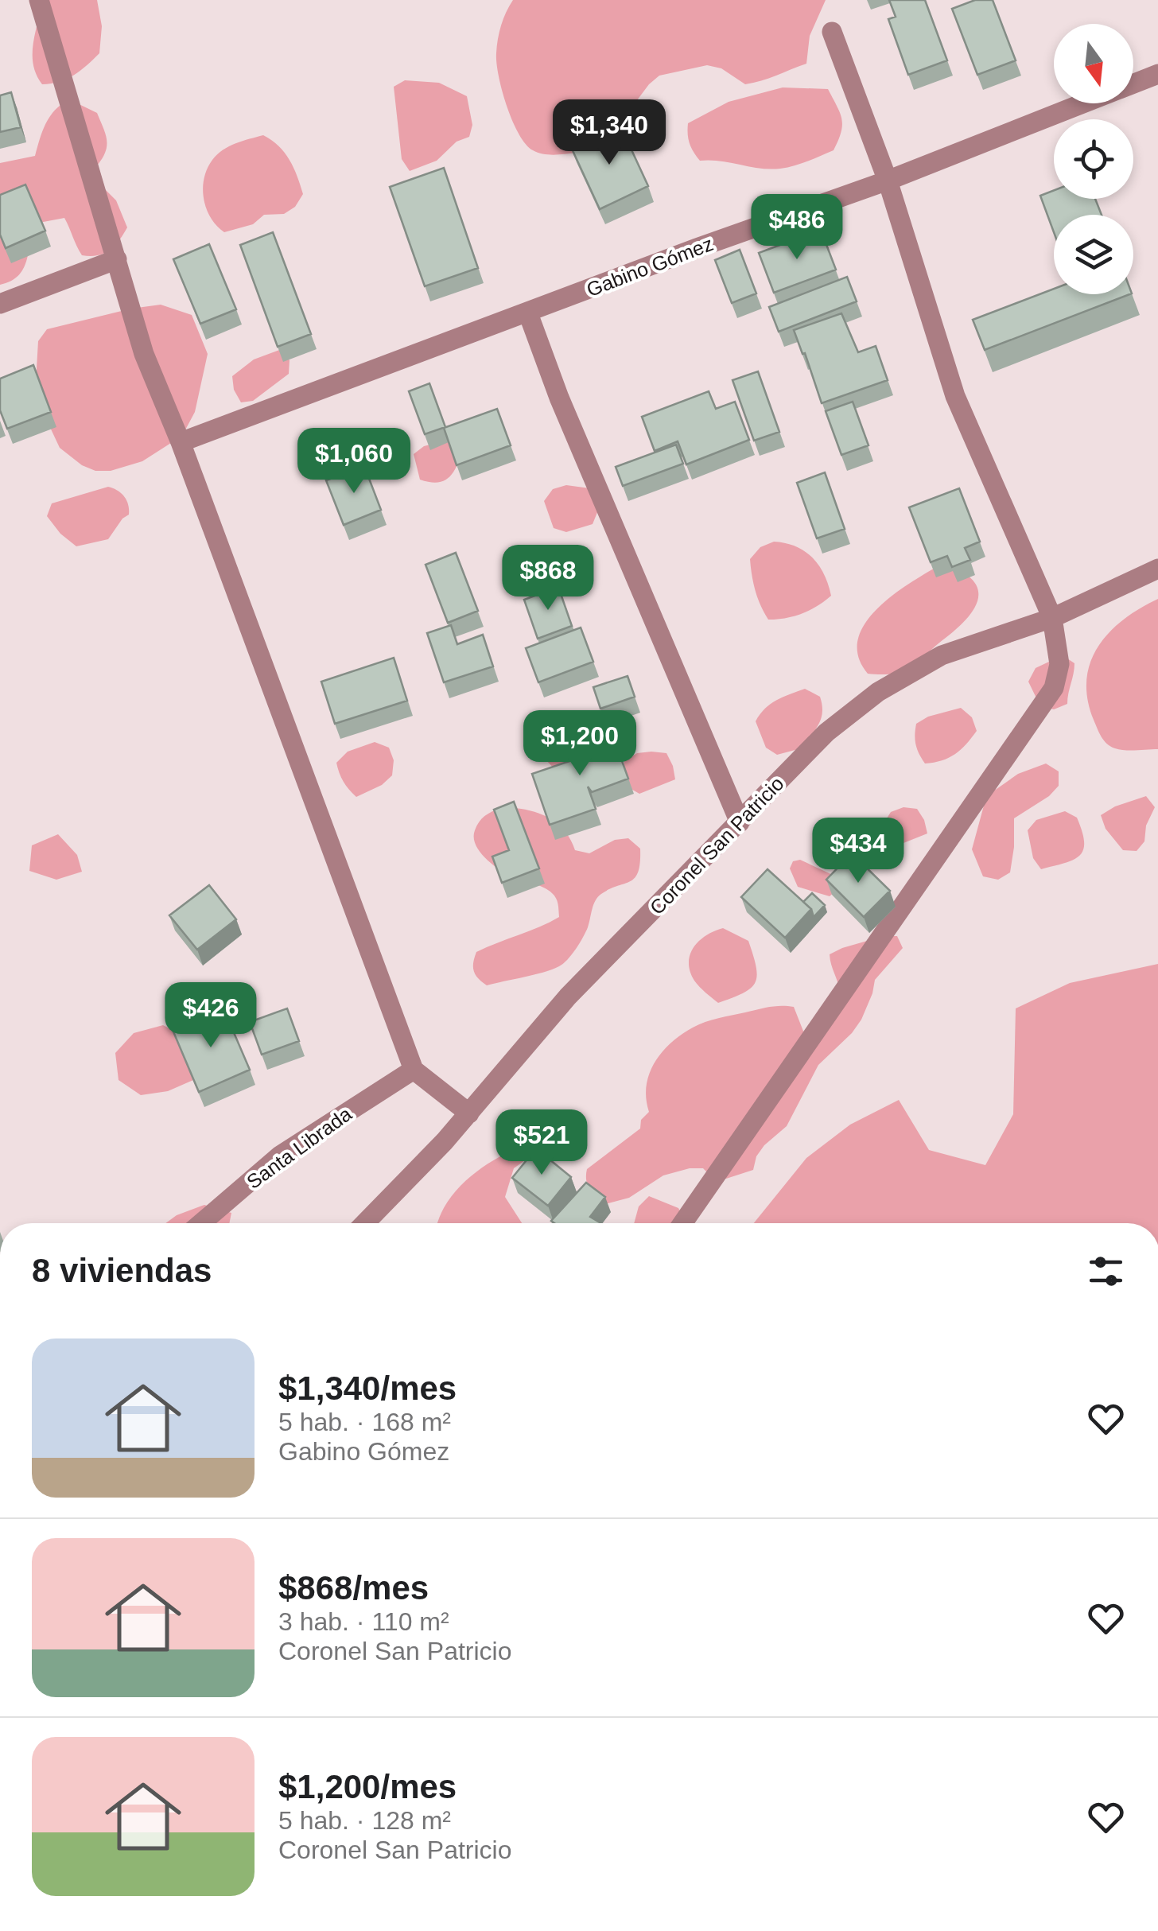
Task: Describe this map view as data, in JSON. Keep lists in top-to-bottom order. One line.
{"streets":{"street":["Gabino Gómez","Coronel San Patricio","Santa Librada"]},"north":"bottom","page":{"price":["$1,340","$486","$1,060","$868","$1,200","$434","$426","$521"],"heading":"8 viviendas","list":[{"name":"$1,340/mes","note":"5 hab. · 168 m² · Gabino Gómez"},{"name":"$868/mes","note":"3 hab. · 110 m² · Coronel San Patricio"},{"name":"$1,200/mes","note":"5 hab. · 128 m² · Coronel San Patricio"}]}}
